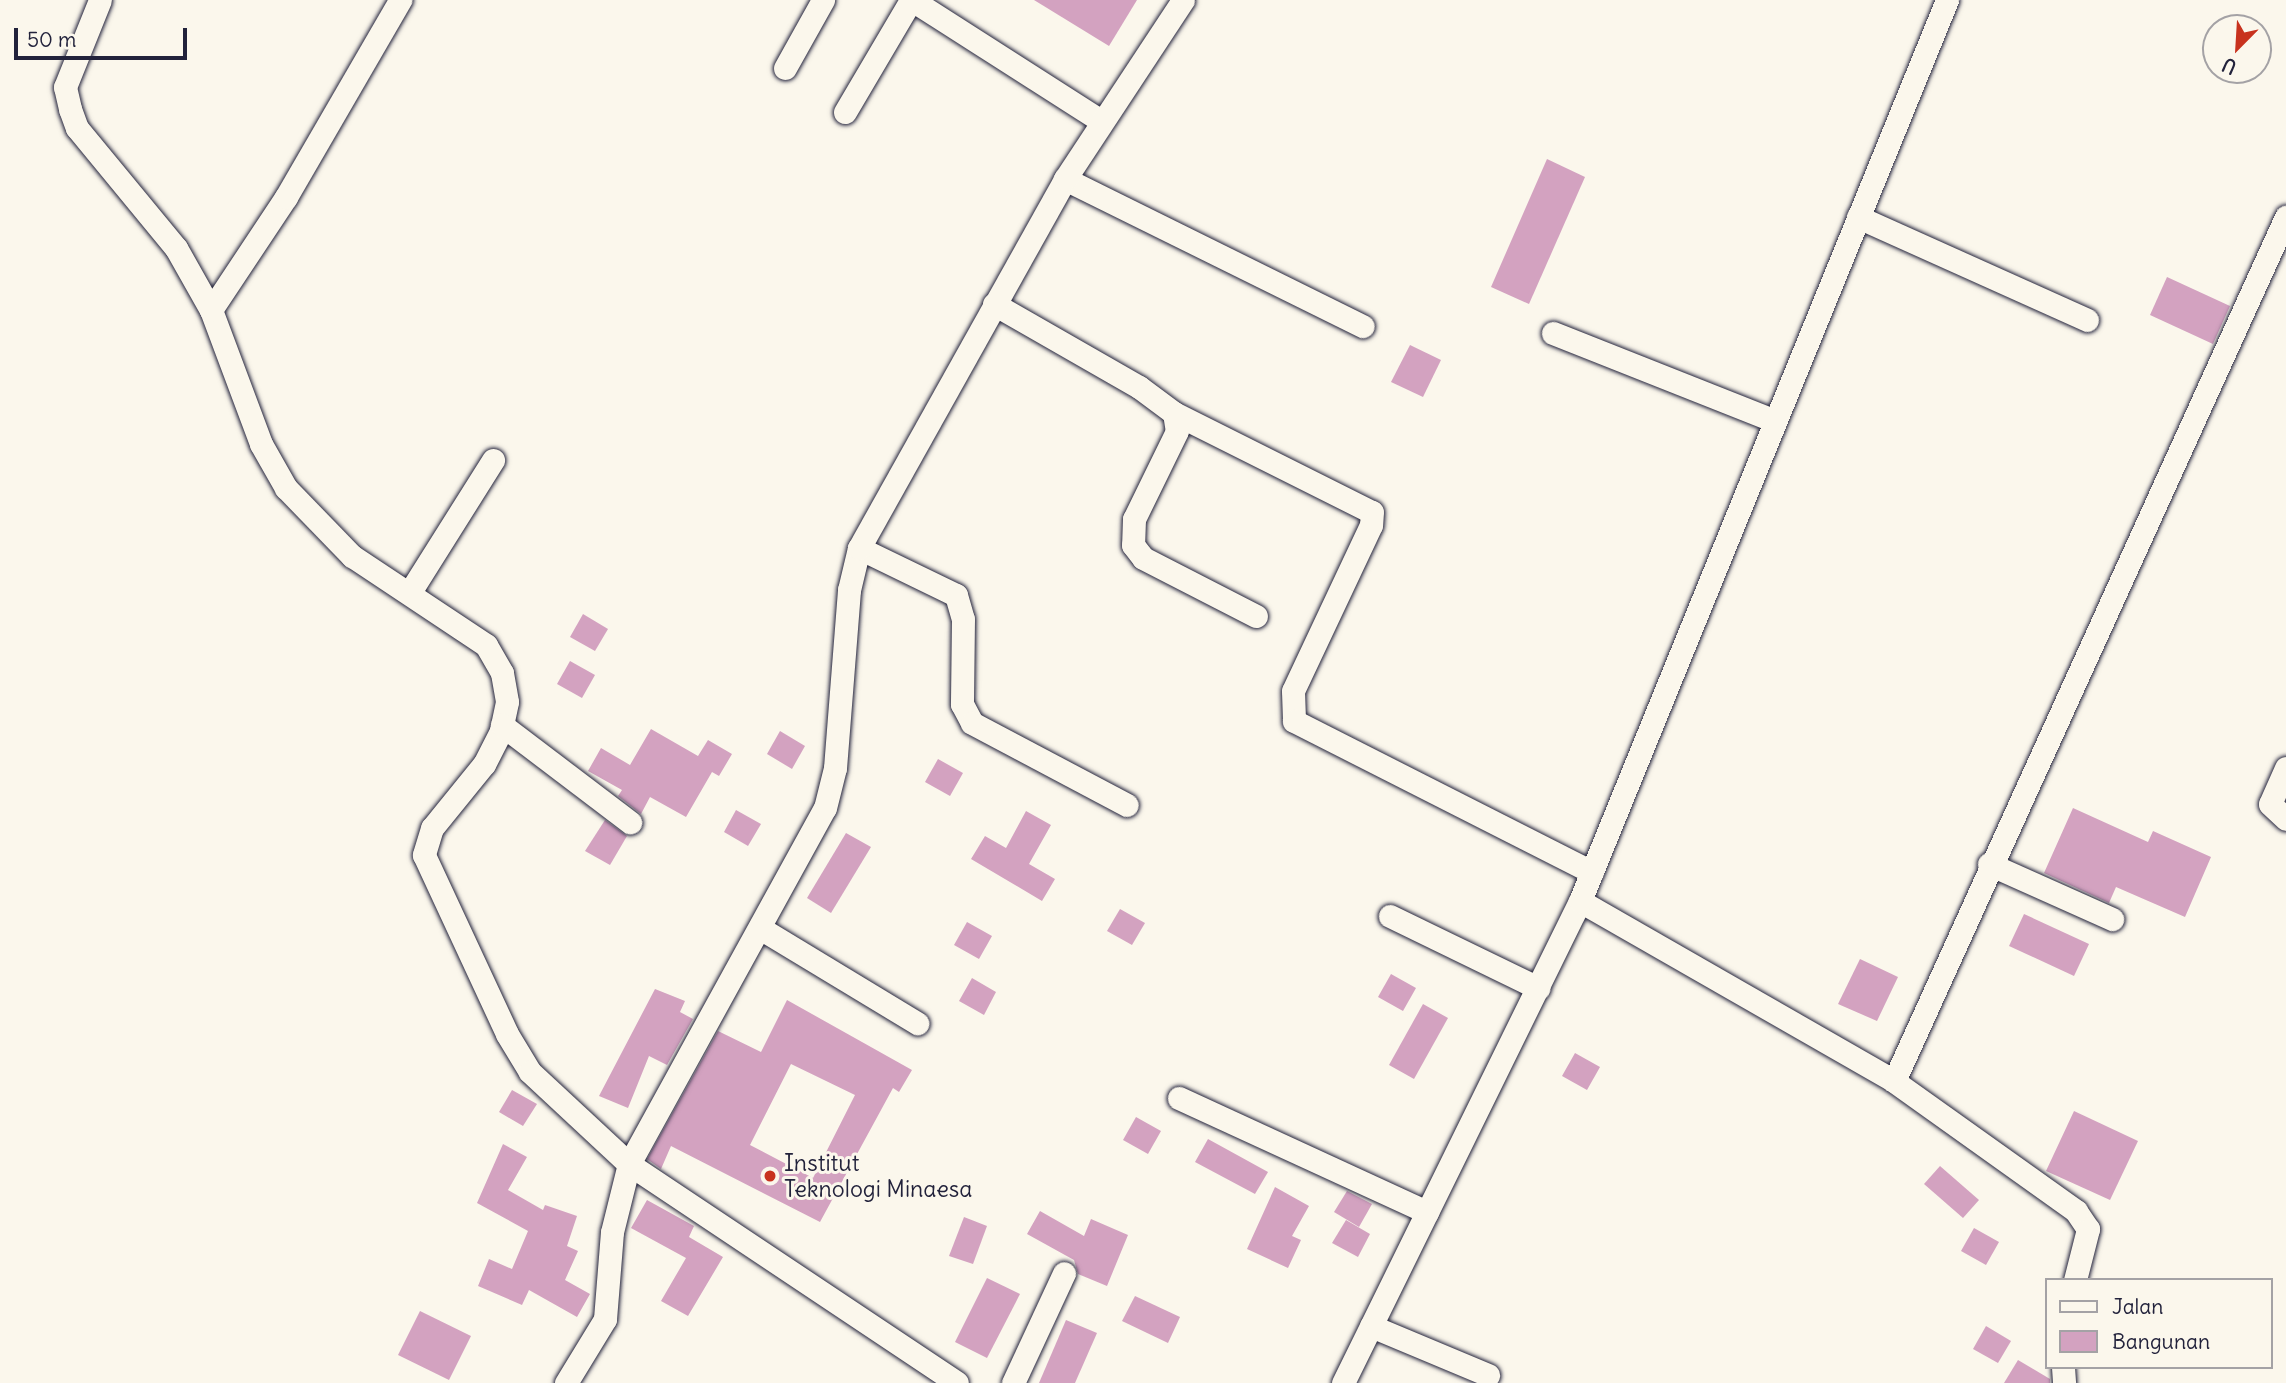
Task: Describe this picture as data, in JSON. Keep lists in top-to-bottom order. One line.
{"places":["Institut Teknologi Minaesa"],"legend":["Jalan","Bangunan"],"scale_bar":"50 m","north":"bottom left"}
